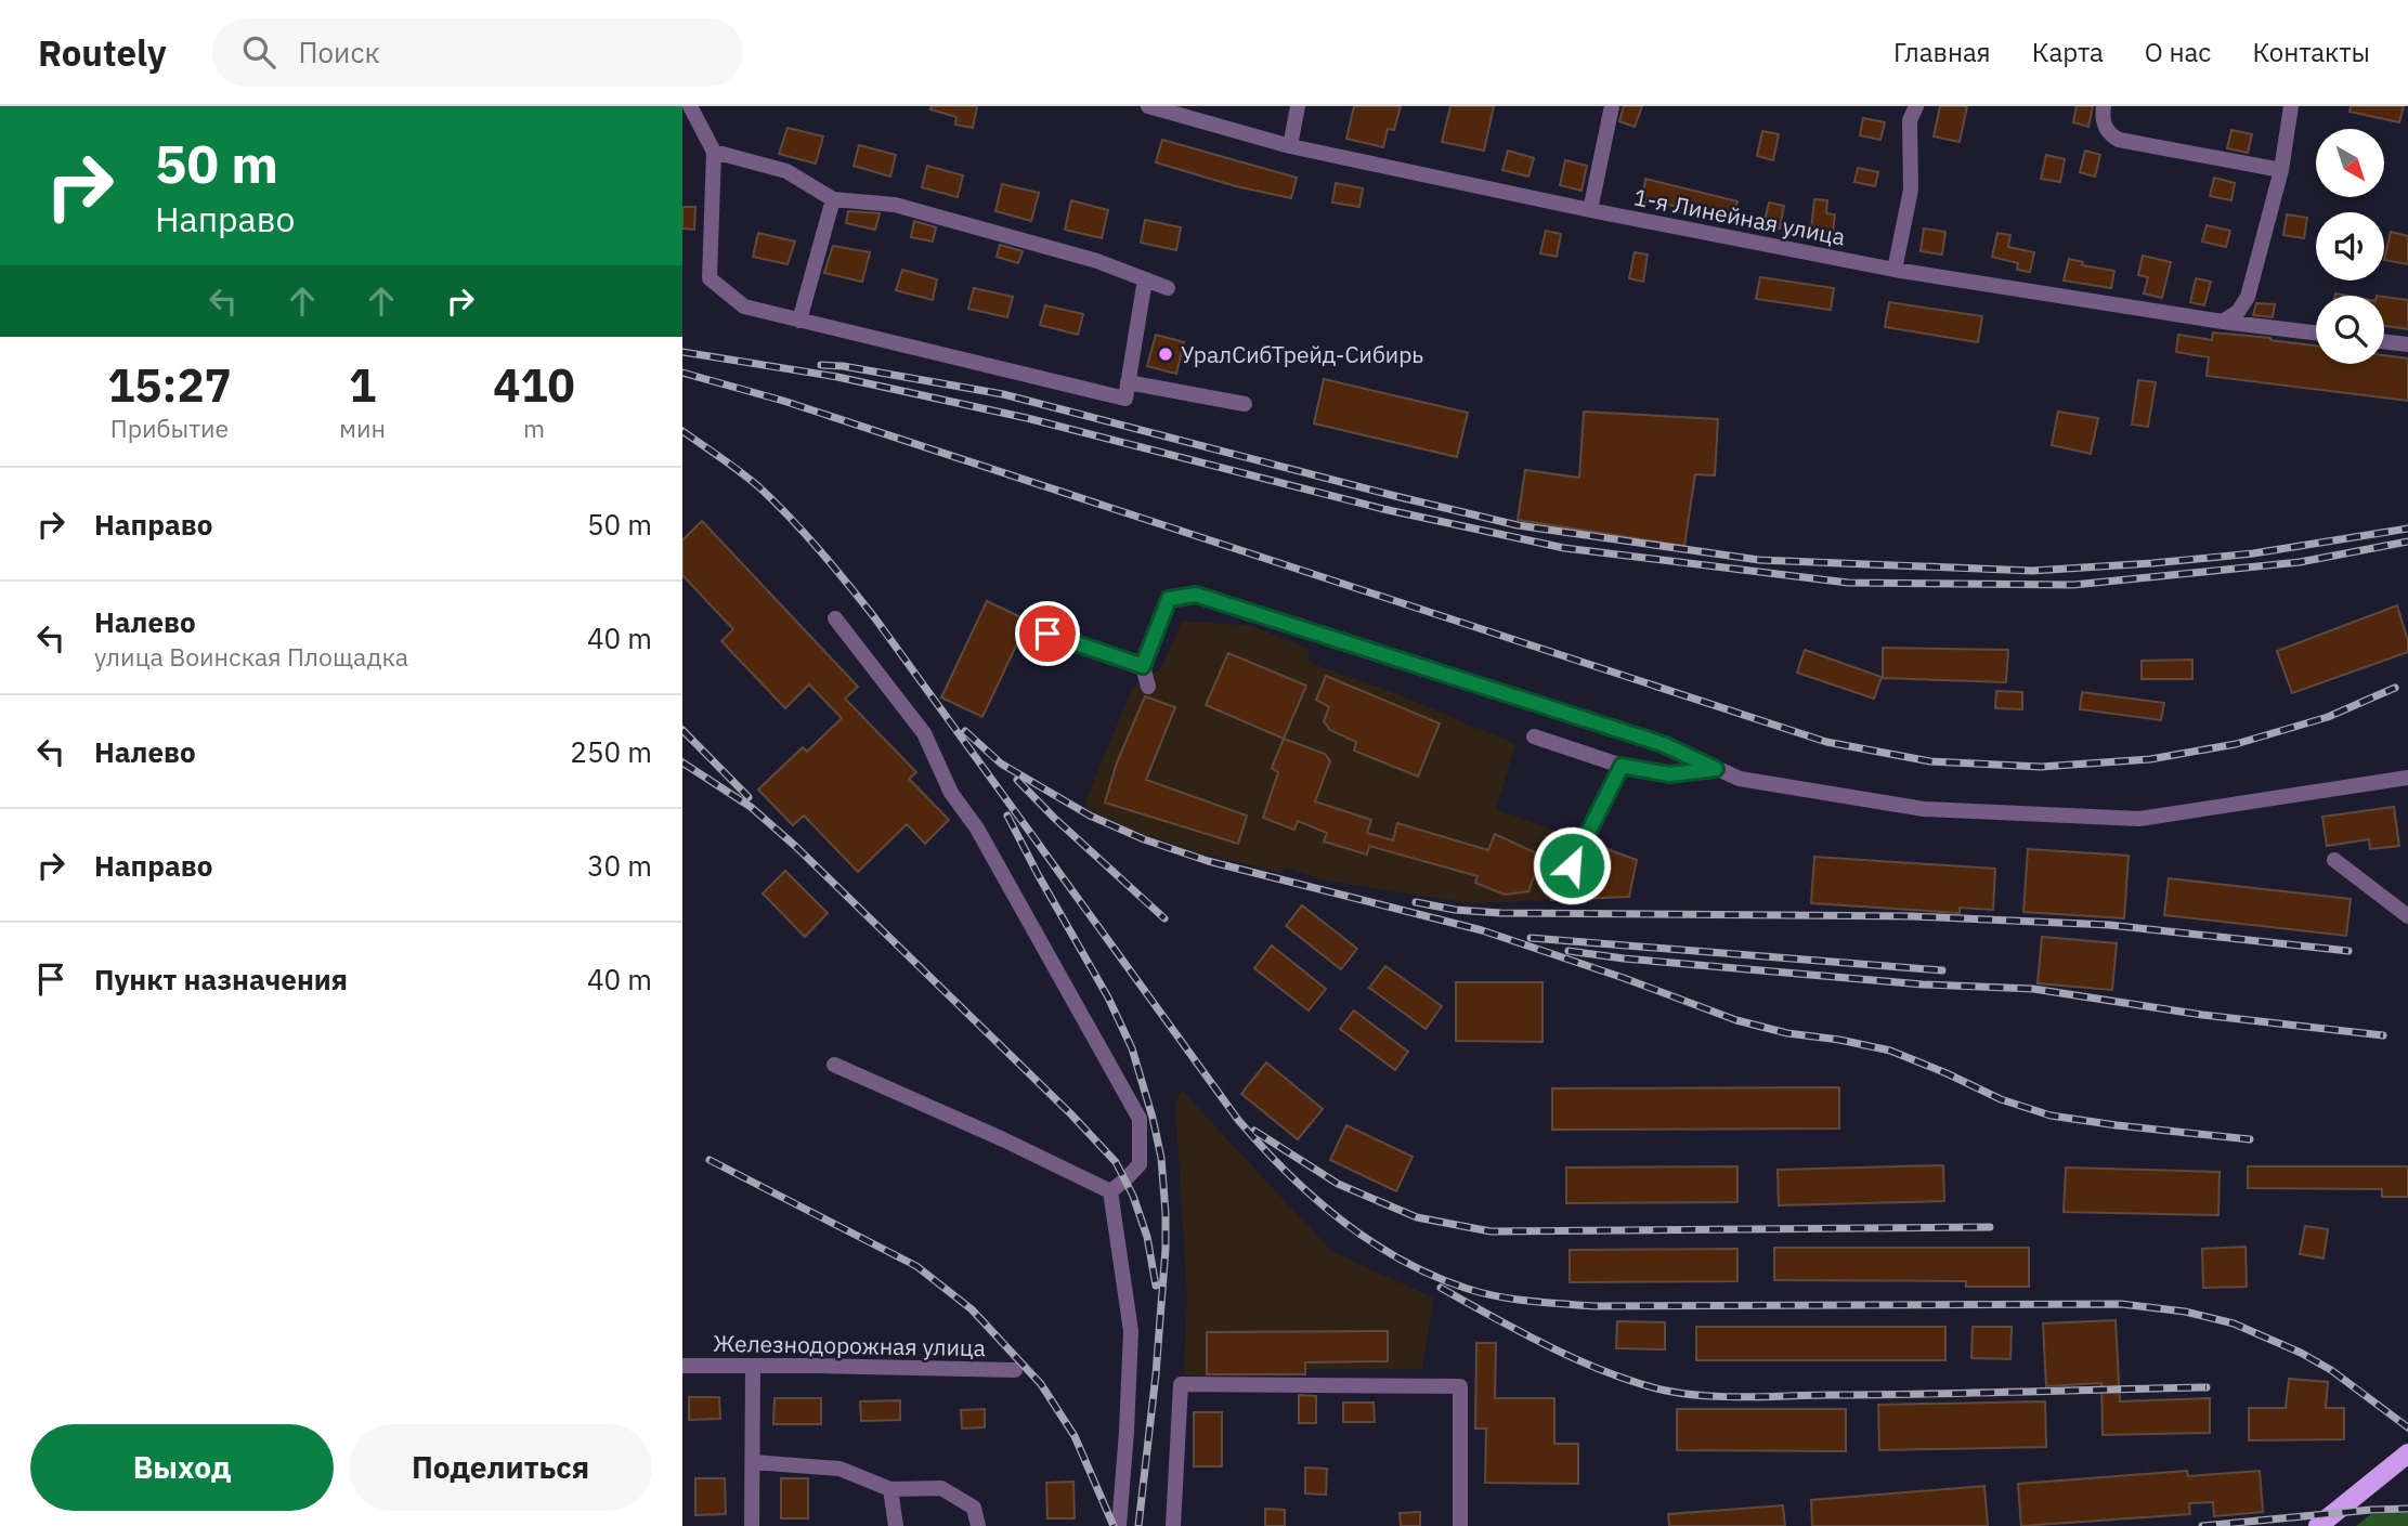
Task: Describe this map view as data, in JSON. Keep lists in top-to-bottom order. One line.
{"streets":{"street":["1-я Линейная улица","Железнодорожная улица"]},"places":["УралСибТрейд-Сибирь"],"north":"bottom right","page":{"header":"Routely","search":"Поиск","nav":["Главная","Карта","О нас","Контакты"],"turn":["50 m","Направо"],"eta":["15:27","Прибытие","1","мин","410","m"],"list":[{"name":"Направо","value":"50 m"},{"name":"Налево","note":"улица Воинская Площадка","value":"40 m"},{"name":"Налево","value":"250 m"},{"name":"Направо","value":"30 m"},{"name":"Пункт назначения","value":"40 m"}],"buttons":["Выход","Поделиться"]}}
